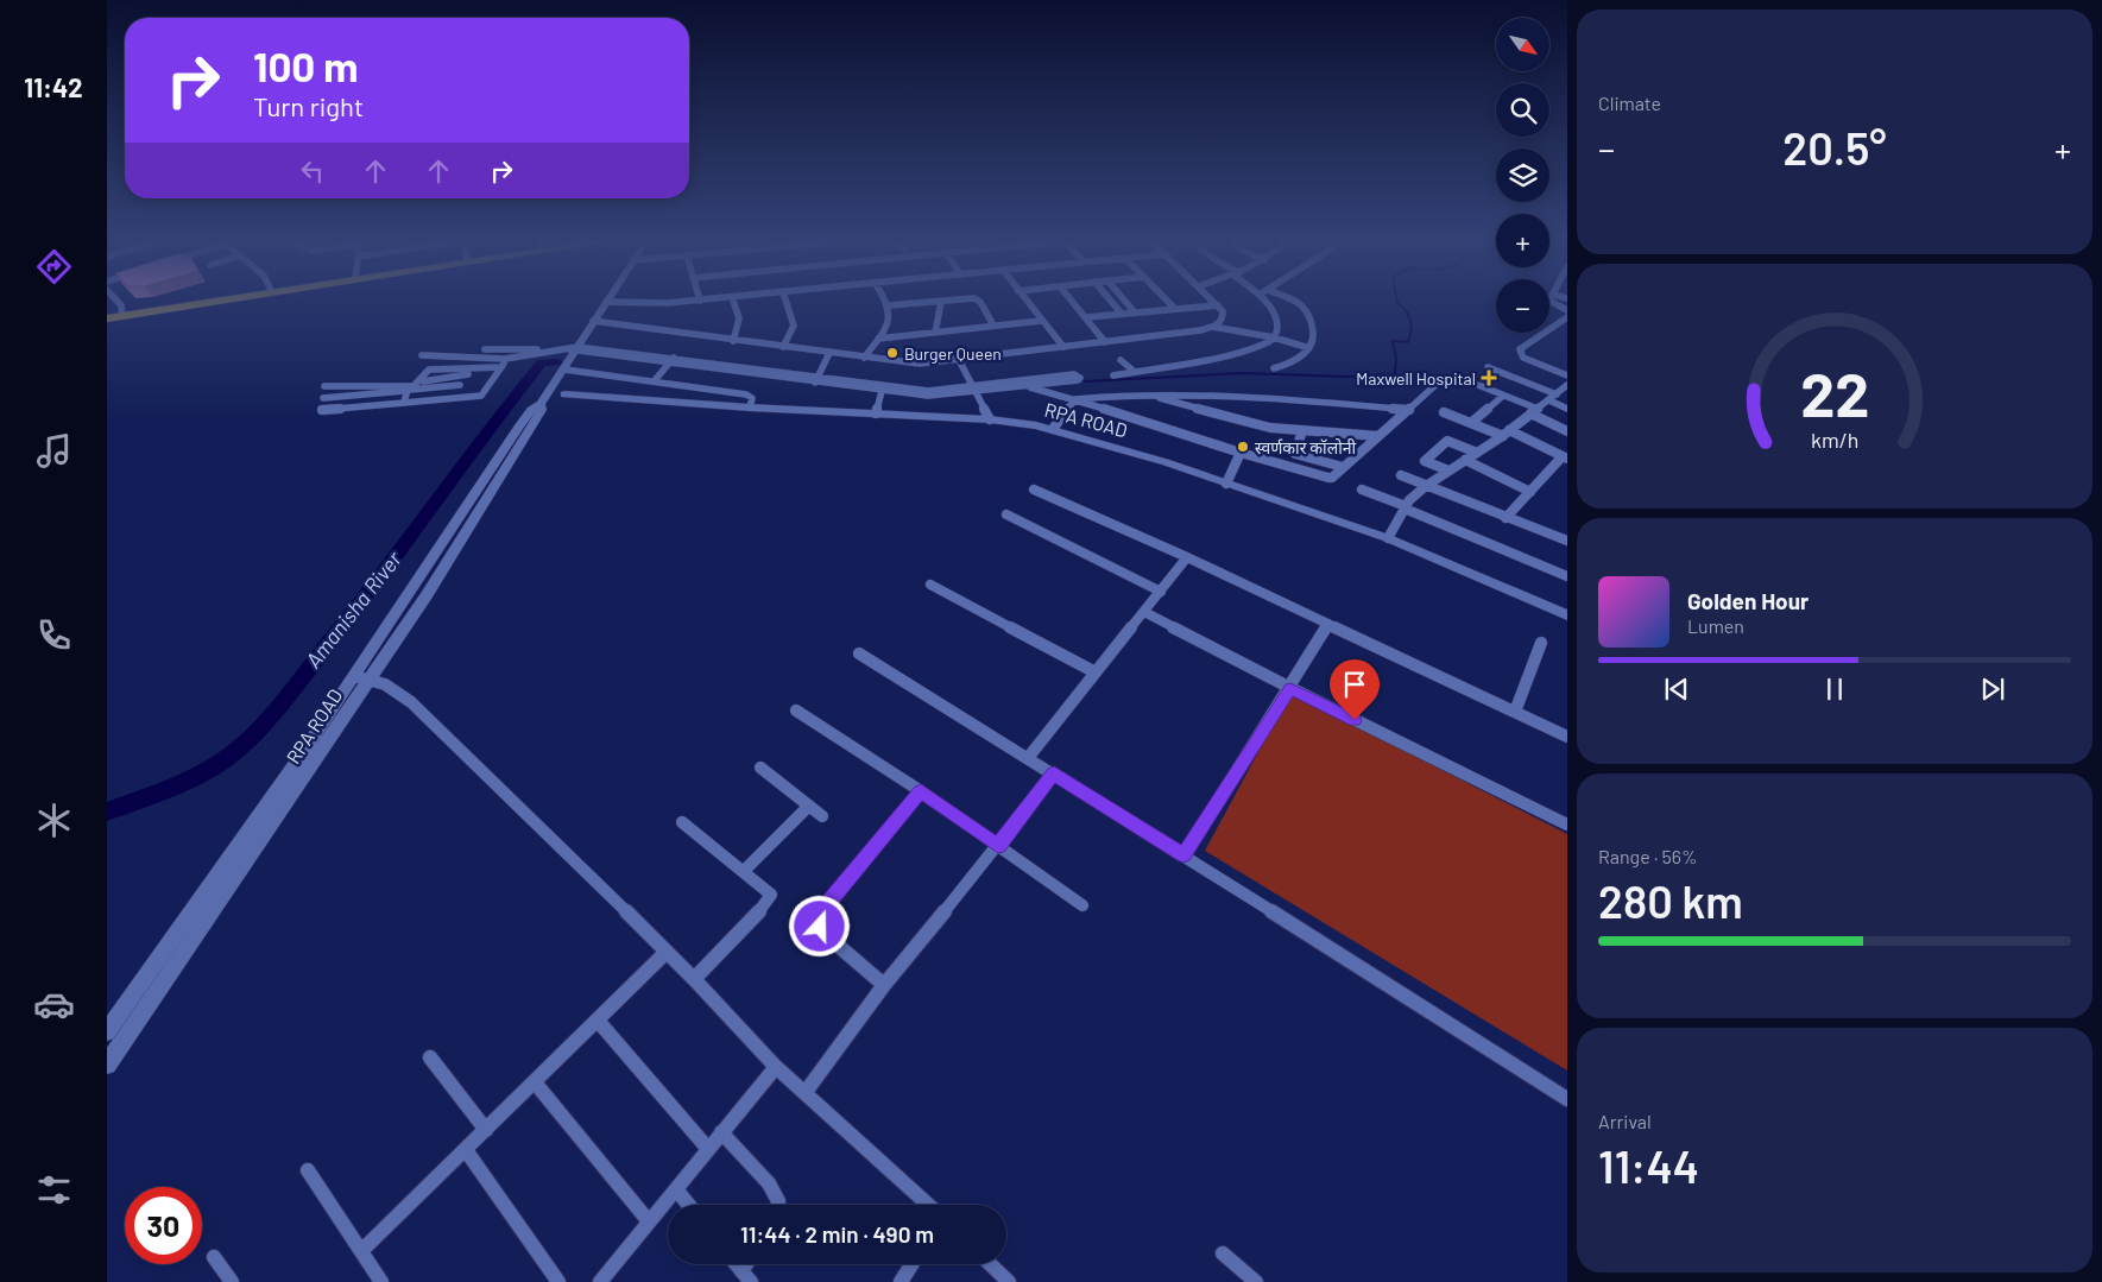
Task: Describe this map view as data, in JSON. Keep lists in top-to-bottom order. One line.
{"streets":{"street":["RPA ROAD"]},"water":["Amanisha River"],"places":{"other":["Burger Queen","स्वर्णकार कॉलोनी"],"health":["Maxwell Hospital"]},"north":"bottom right","page":{"tabs":"11:42","tile":["Climate",["Range · 56%","280 km"],["Arrival","11:44"]],"map_buttons":["+","−"],"turn":["100 m","Turn right"],"heat":["−","20.5°","+"],"song":["Golden Hour","Lumen"],"limit":"30","trip":"11:44 · 2 min · 490 m","gauge":["22","km/h"]}}
